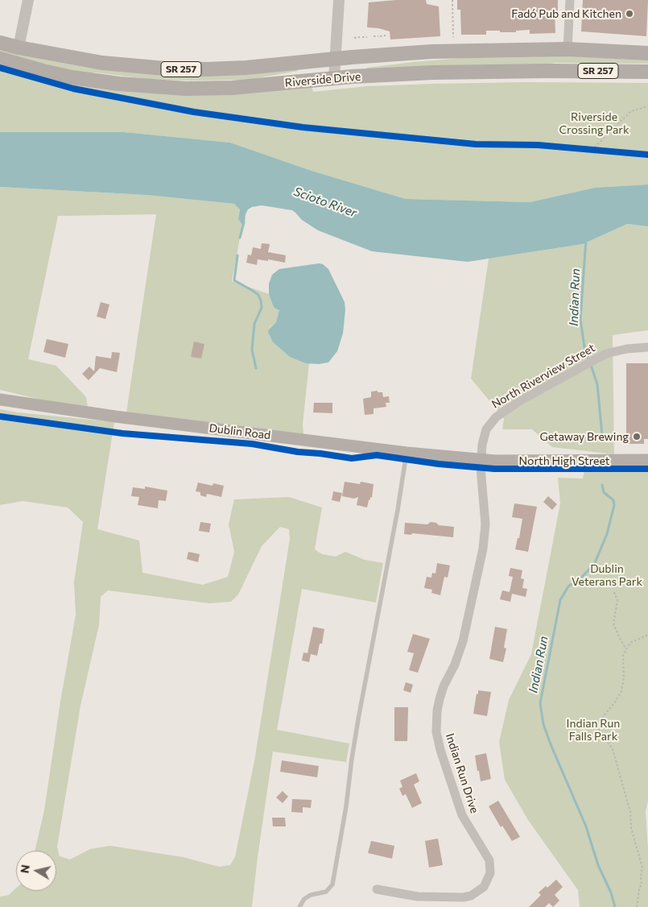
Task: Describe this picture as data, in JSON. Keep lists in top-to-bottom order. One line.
{"streets":{"main road":["SR 257","Riverside Drive","Dublin Road","North High Street"],"street":["North Riverview Street","Indian Run Drive"]},"crossings":[["North Riverview Street","Dublin Road"],["North Riverview Street","North High Street"],["North Riverview Street","Indian Run Drive"],["Dublin Road","North High Street"],["Dublin Road","Indian Run Drive"],["North High Street","Indian Run Drive"]],"water":["Scioto River","Indian Run"],"parks":["Riverside Crossing Park","Dublin Veterans Park","Indian Run Falls Park"],"places":["Fadó Pub and Kitchen","Getaway Brewing"],"north":"left"}
